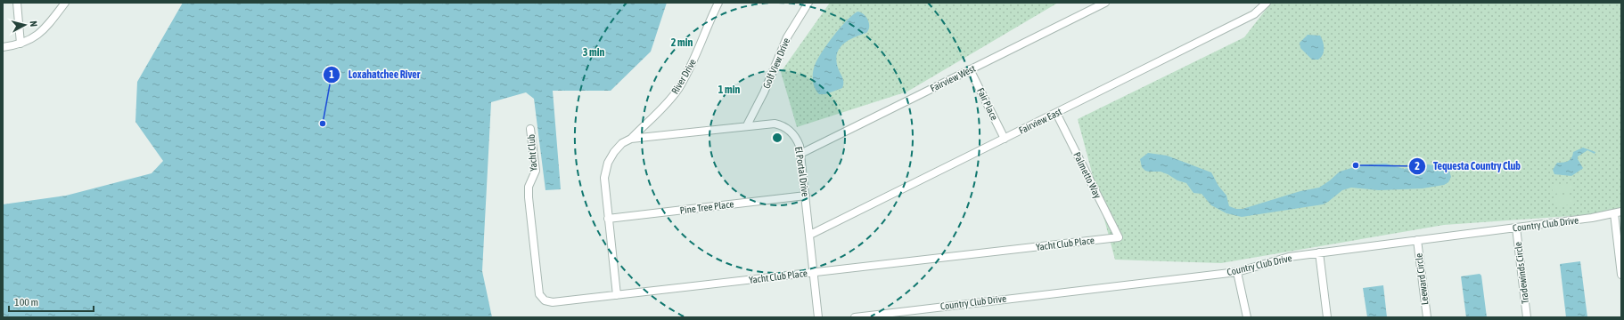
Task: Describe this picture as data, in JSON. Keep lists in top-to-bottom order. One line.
{"streets":{"street":["Golf View Drive","River Drive","Fairview West","Fair Place","Fairview East","Yacht Club","El Portal Drive","Palmetto Way","Pine Tree Place","Country Club Drive","Yacht Club Place","Tradewinds Circle","Leeward Circle"]},"crossings":[["Golf View Drive","El Portal Drive"],["River Drive","El Portal Drive"],["Fairview West","Fair Place"],["Fairview West","El Portal Drive"],["Fair Place","Fairview East"],["Fairview East","El Portal Drive"],["Fairview East","Palmetto Way"],["Yacht Club","Yacht Club Place"],["El Portal Drive","Pine Tree Place"],["El Portal Drive","Yacht Club Place"],["Palmetto Way","Yacht Club Place"],["Country Club Drive","Tradewinds Circle"],["Country Club Drive","Leeward Circle"]],"places":["Loxahatchee River","Tequesta Country Club"],"scale_bar":"100 m","north":"right","rings":["2 min","3 min","1 min"]}
